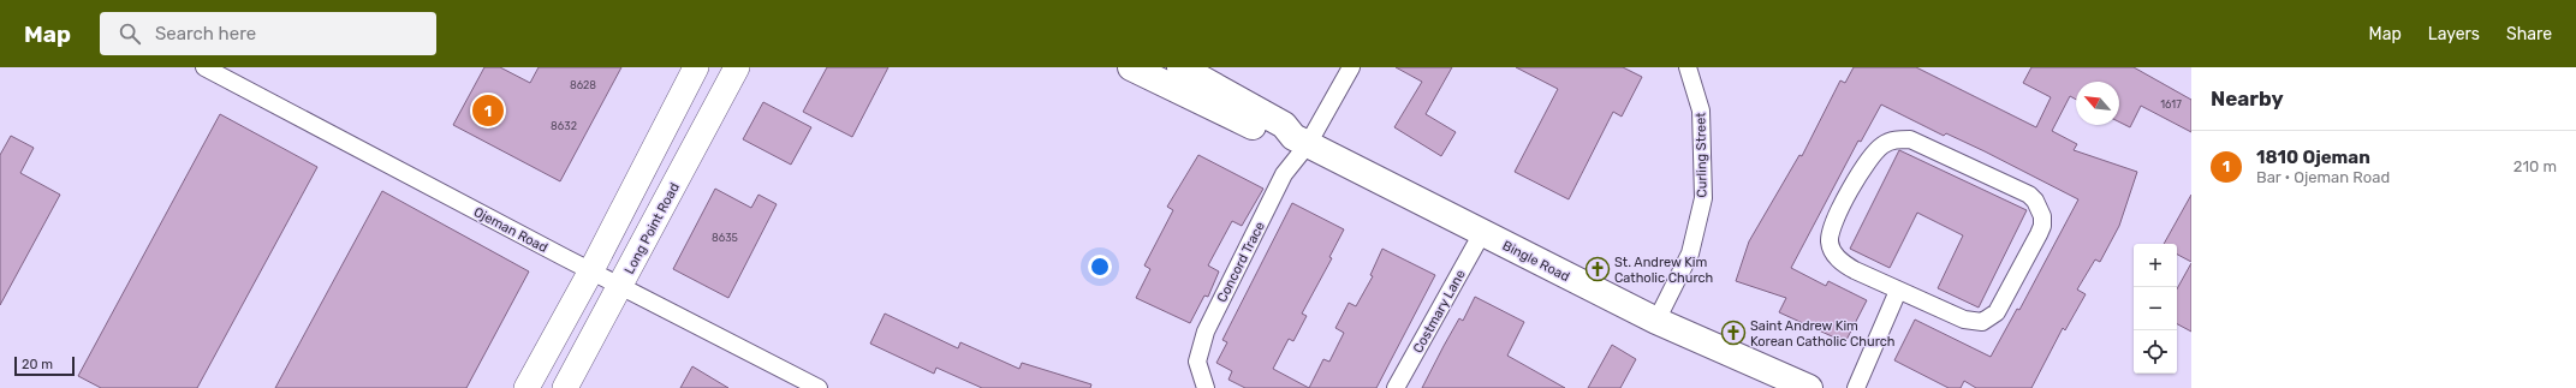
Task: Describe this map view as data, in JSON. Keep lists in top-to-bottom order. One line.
{"streets":{"main road":["Long Point Road","Bingle Road"],"street":["Curling Street","Ojeman Road","Concord Trace","Costmary Lane"]},"crossings":[["Curling Street","Bingle Road"],["Long Point Road","Ojeman Road"],["Bingle Road","Concord Trace"],["Bingle Road","Costmary Lane"]],"places":{"church":["St. Andrew Kim Catholic Church","Saint Andrew Kim Korean Catholic Church"]},"house_numbers":["8628","1617","8632","8635"],"scale_bar":"20 m","north":"top left","page":{"header":"Map","search":"Search here","nav":["Map","Layers","Share"],"heading":"Nearby","pins":"1","list":[{"mark":"1","name":"1810 Ojeman","note":"Bar · Ojeman Road","value":"210 m"}],"map_buttons":["+","−"],"scale":"20 m"}}
